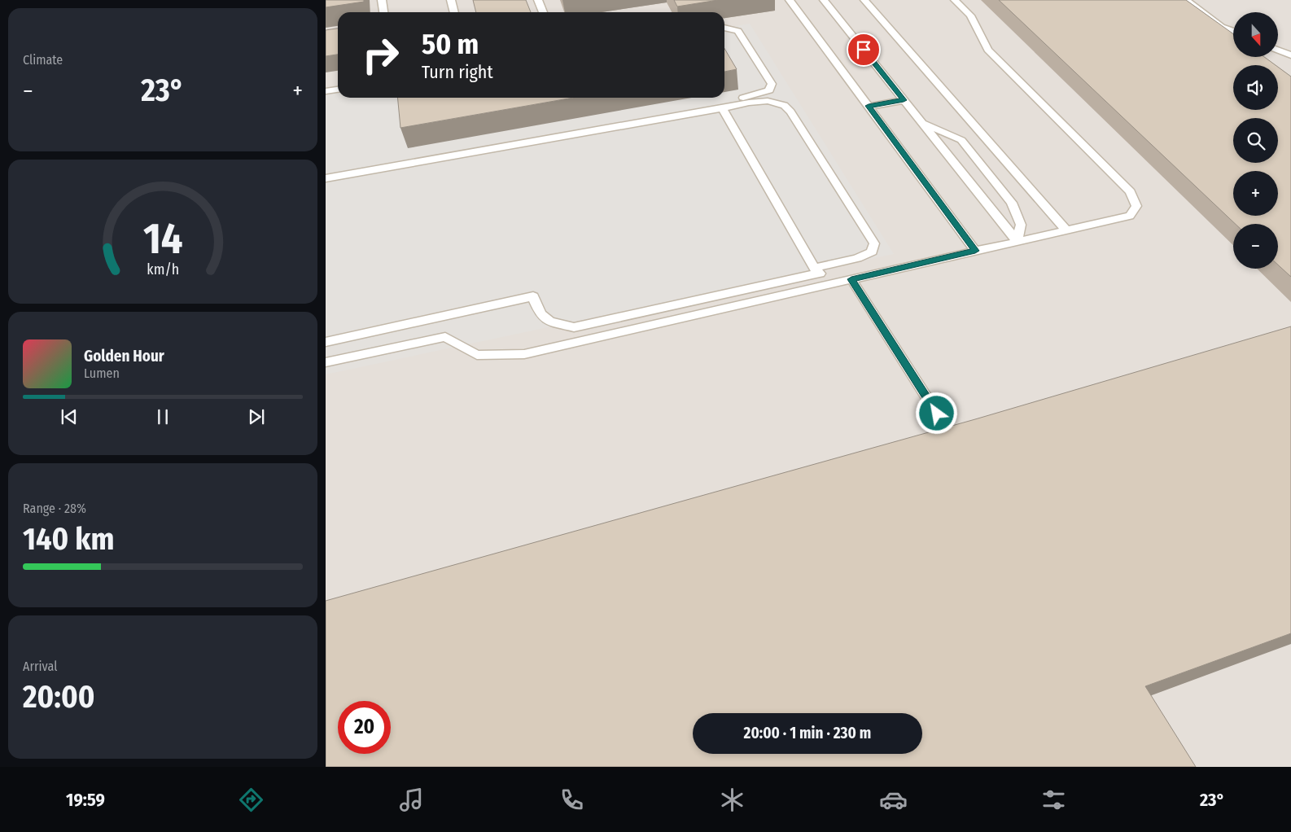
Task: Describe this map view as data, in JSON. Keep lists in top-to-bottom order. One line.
{"north":"bottom","page":{"tile":["Climate",["Range · 28%","140 km"],["Arrival","20:00"]],"map_buttons":["+","−"],"turn":["50 m","Turn right"],"heat":["−","23°","+"],"song":["Golden Hour","Lumen"],"limit":"20","trip":"20:00 · 1 min · 230 m","tabs":["19:59","23°"],"gauge":["14","km/h"]}}
